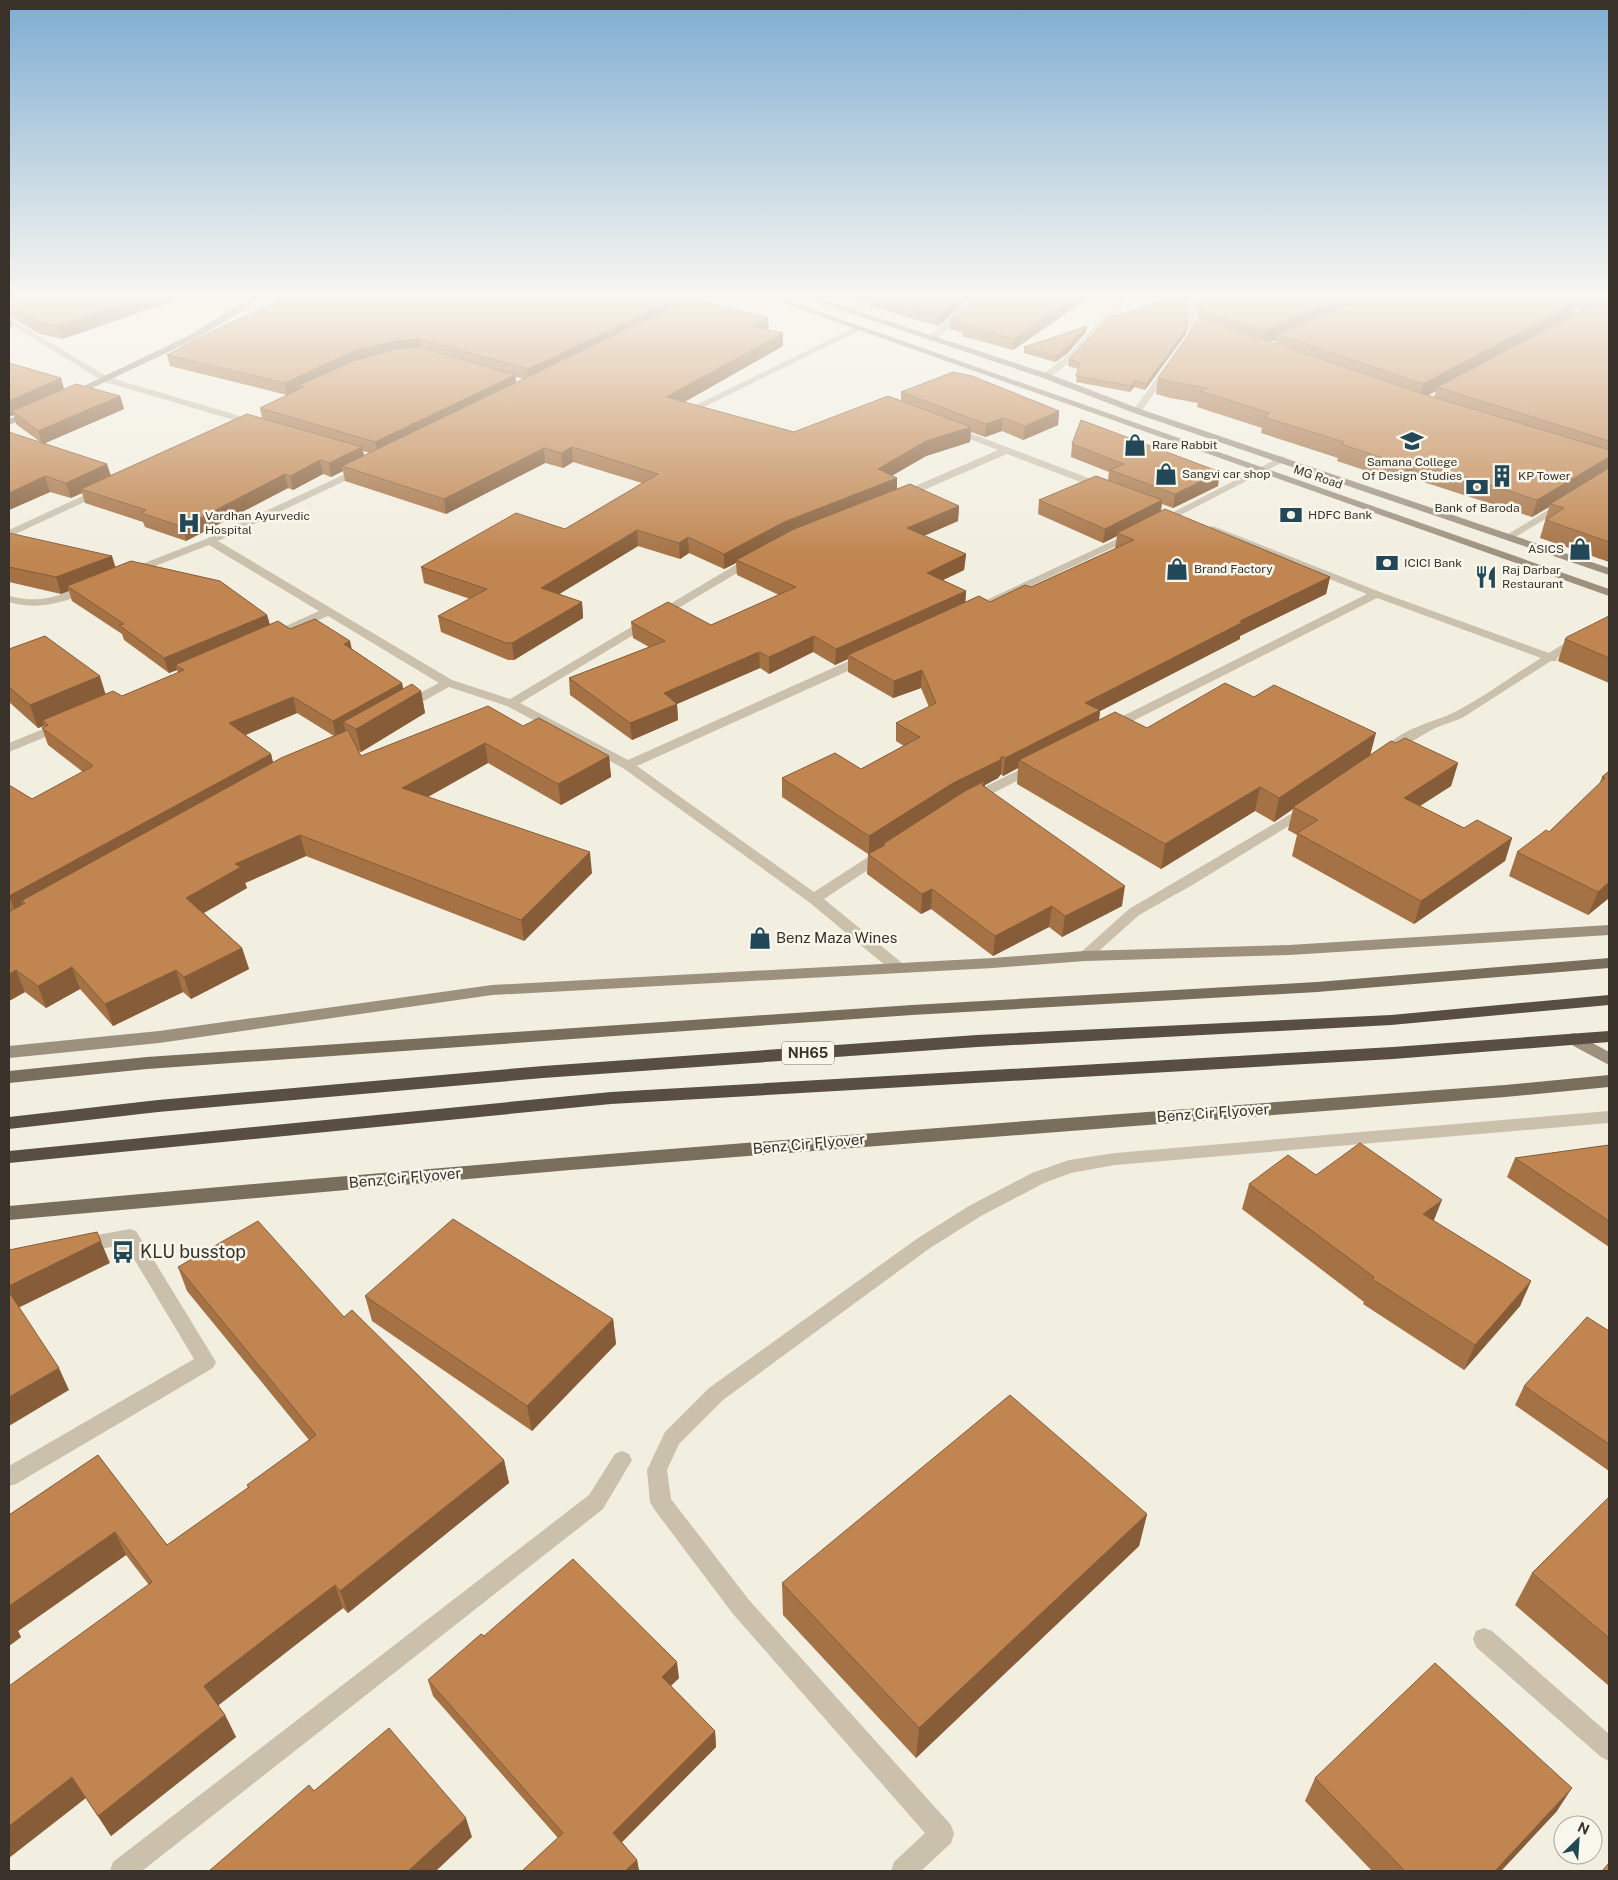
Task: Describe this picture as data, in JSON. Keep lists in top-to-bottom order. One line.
{"streets":{"highway":["NH65"],"main road":["MG Road","Benz Cir Flyover"]},"places":{"school or university":["Samana College Of Design Studies"],"shop":["Rare Rabbit","Sangvi car shop","ASICS","Brand Factory","Benz Maza Wines"],"building":["KP Tower"],"bank":["Bank of Baroda","HDFC Bank","ICICI Bank"],"hospital":["Vardhan Ayurvedic Hospital"],"restaurant":["Raj Darbar Restaurant"],"bus stop":["KLU busstop"]},"north":"top right"}
